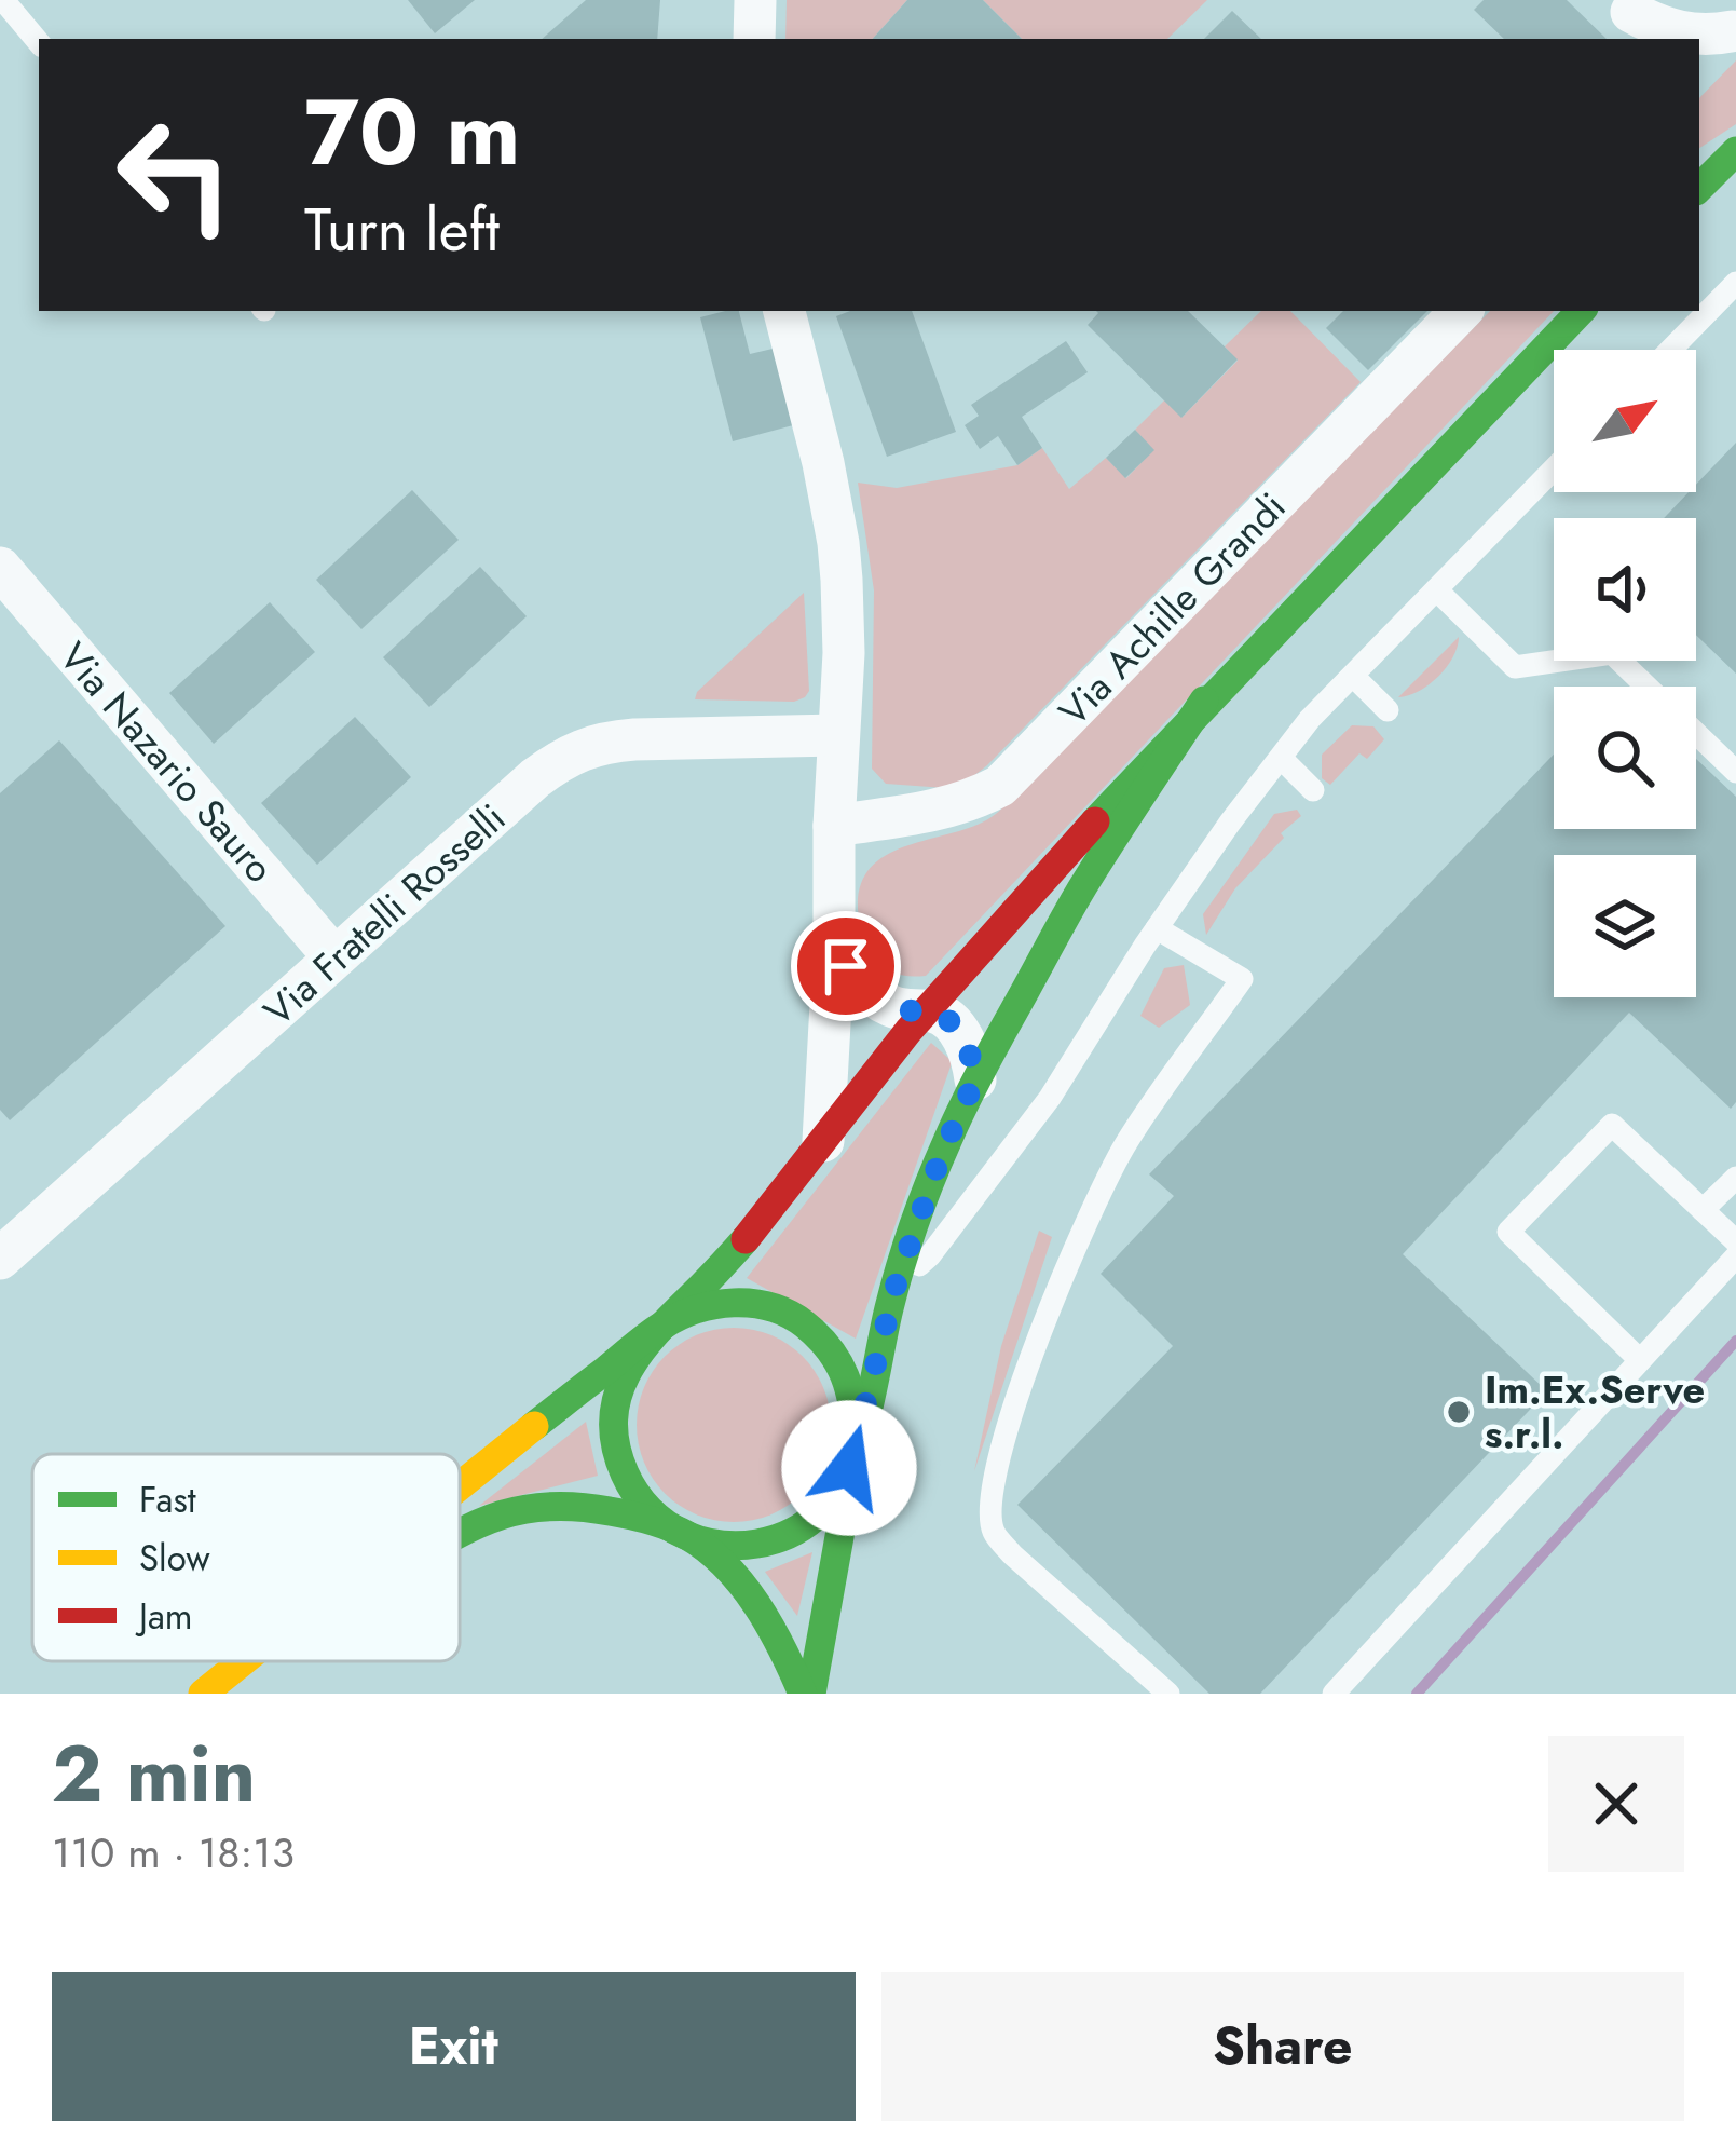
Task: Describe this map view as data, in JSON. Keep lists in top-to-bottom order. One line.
{"streets":{"street":["Via Achille Grandi","Via Nazario Sauro","Via Fratelli Rosselli"]},"crossings":[["Via Nazario Sauro","Via Fratelli Rosselli"]],"places":["Im.Ex.Serve s.r.l."],"legend":["Fast","Slow","Jam"],"north":"top right","page":{"turn":["70 m","Turn left"],"heading":["2 min","110 m · 18:13"],"buttons":["Exit","Share"]}}
